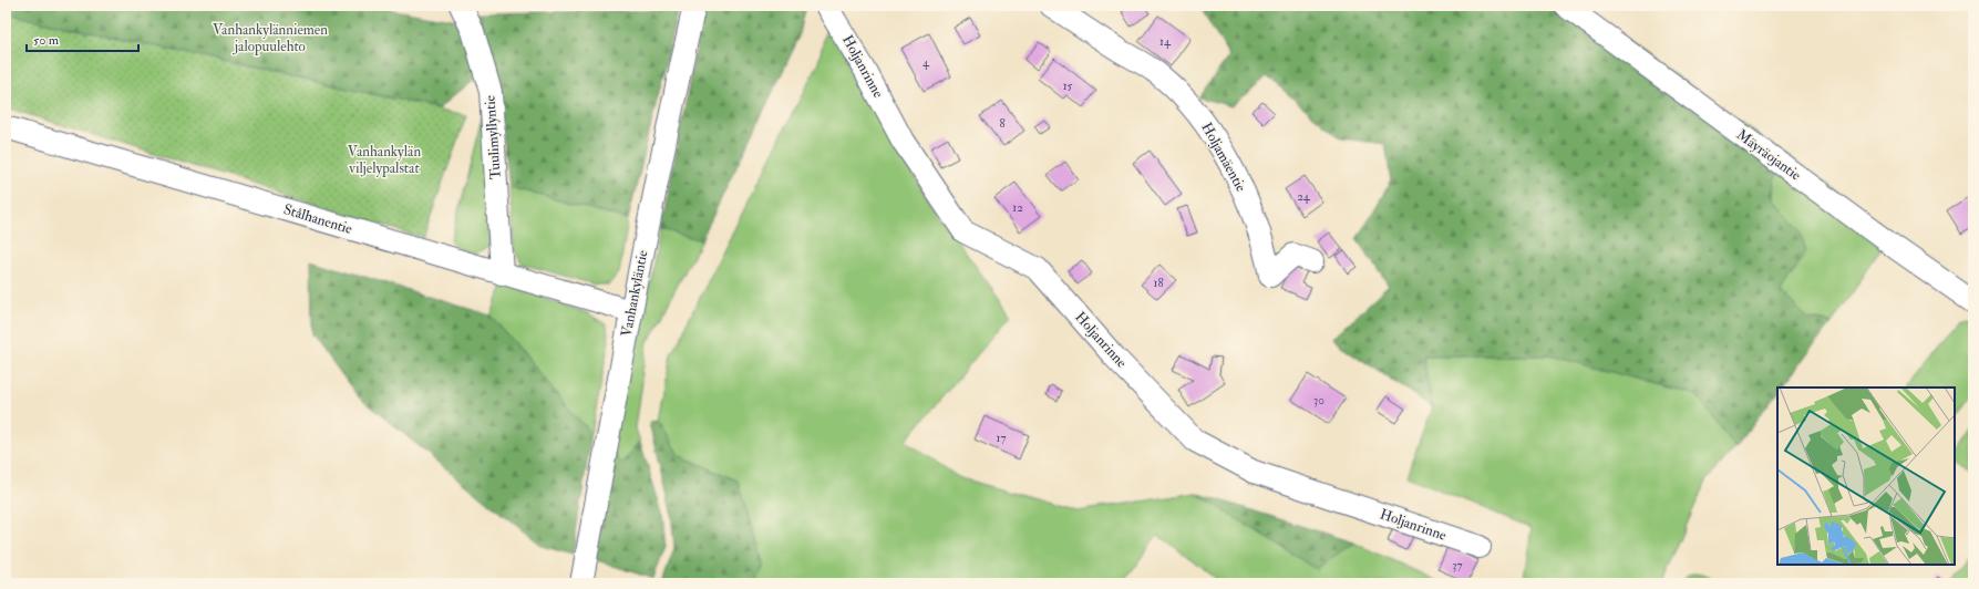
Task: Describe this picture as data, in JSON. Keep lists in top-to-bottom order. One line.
{"streets":{"street":["Holjanrinne","Tuulimyllyntie","Mäyräojantie","Holjamäentie","Stålhanentie","Vanhankyläntie"]},"crossings":[["Tuulimyllyntie","Stålhanentie"],["Stålhanentie","Vanhankyläntie"]],"parks":["Vanhankylänniemen jalopuulehto","Vanhankylän viljelypalstat"],"house_numbers":["14","4","15","8","24","12","18","30","17","37"],"scale_bar":"50 m"}
